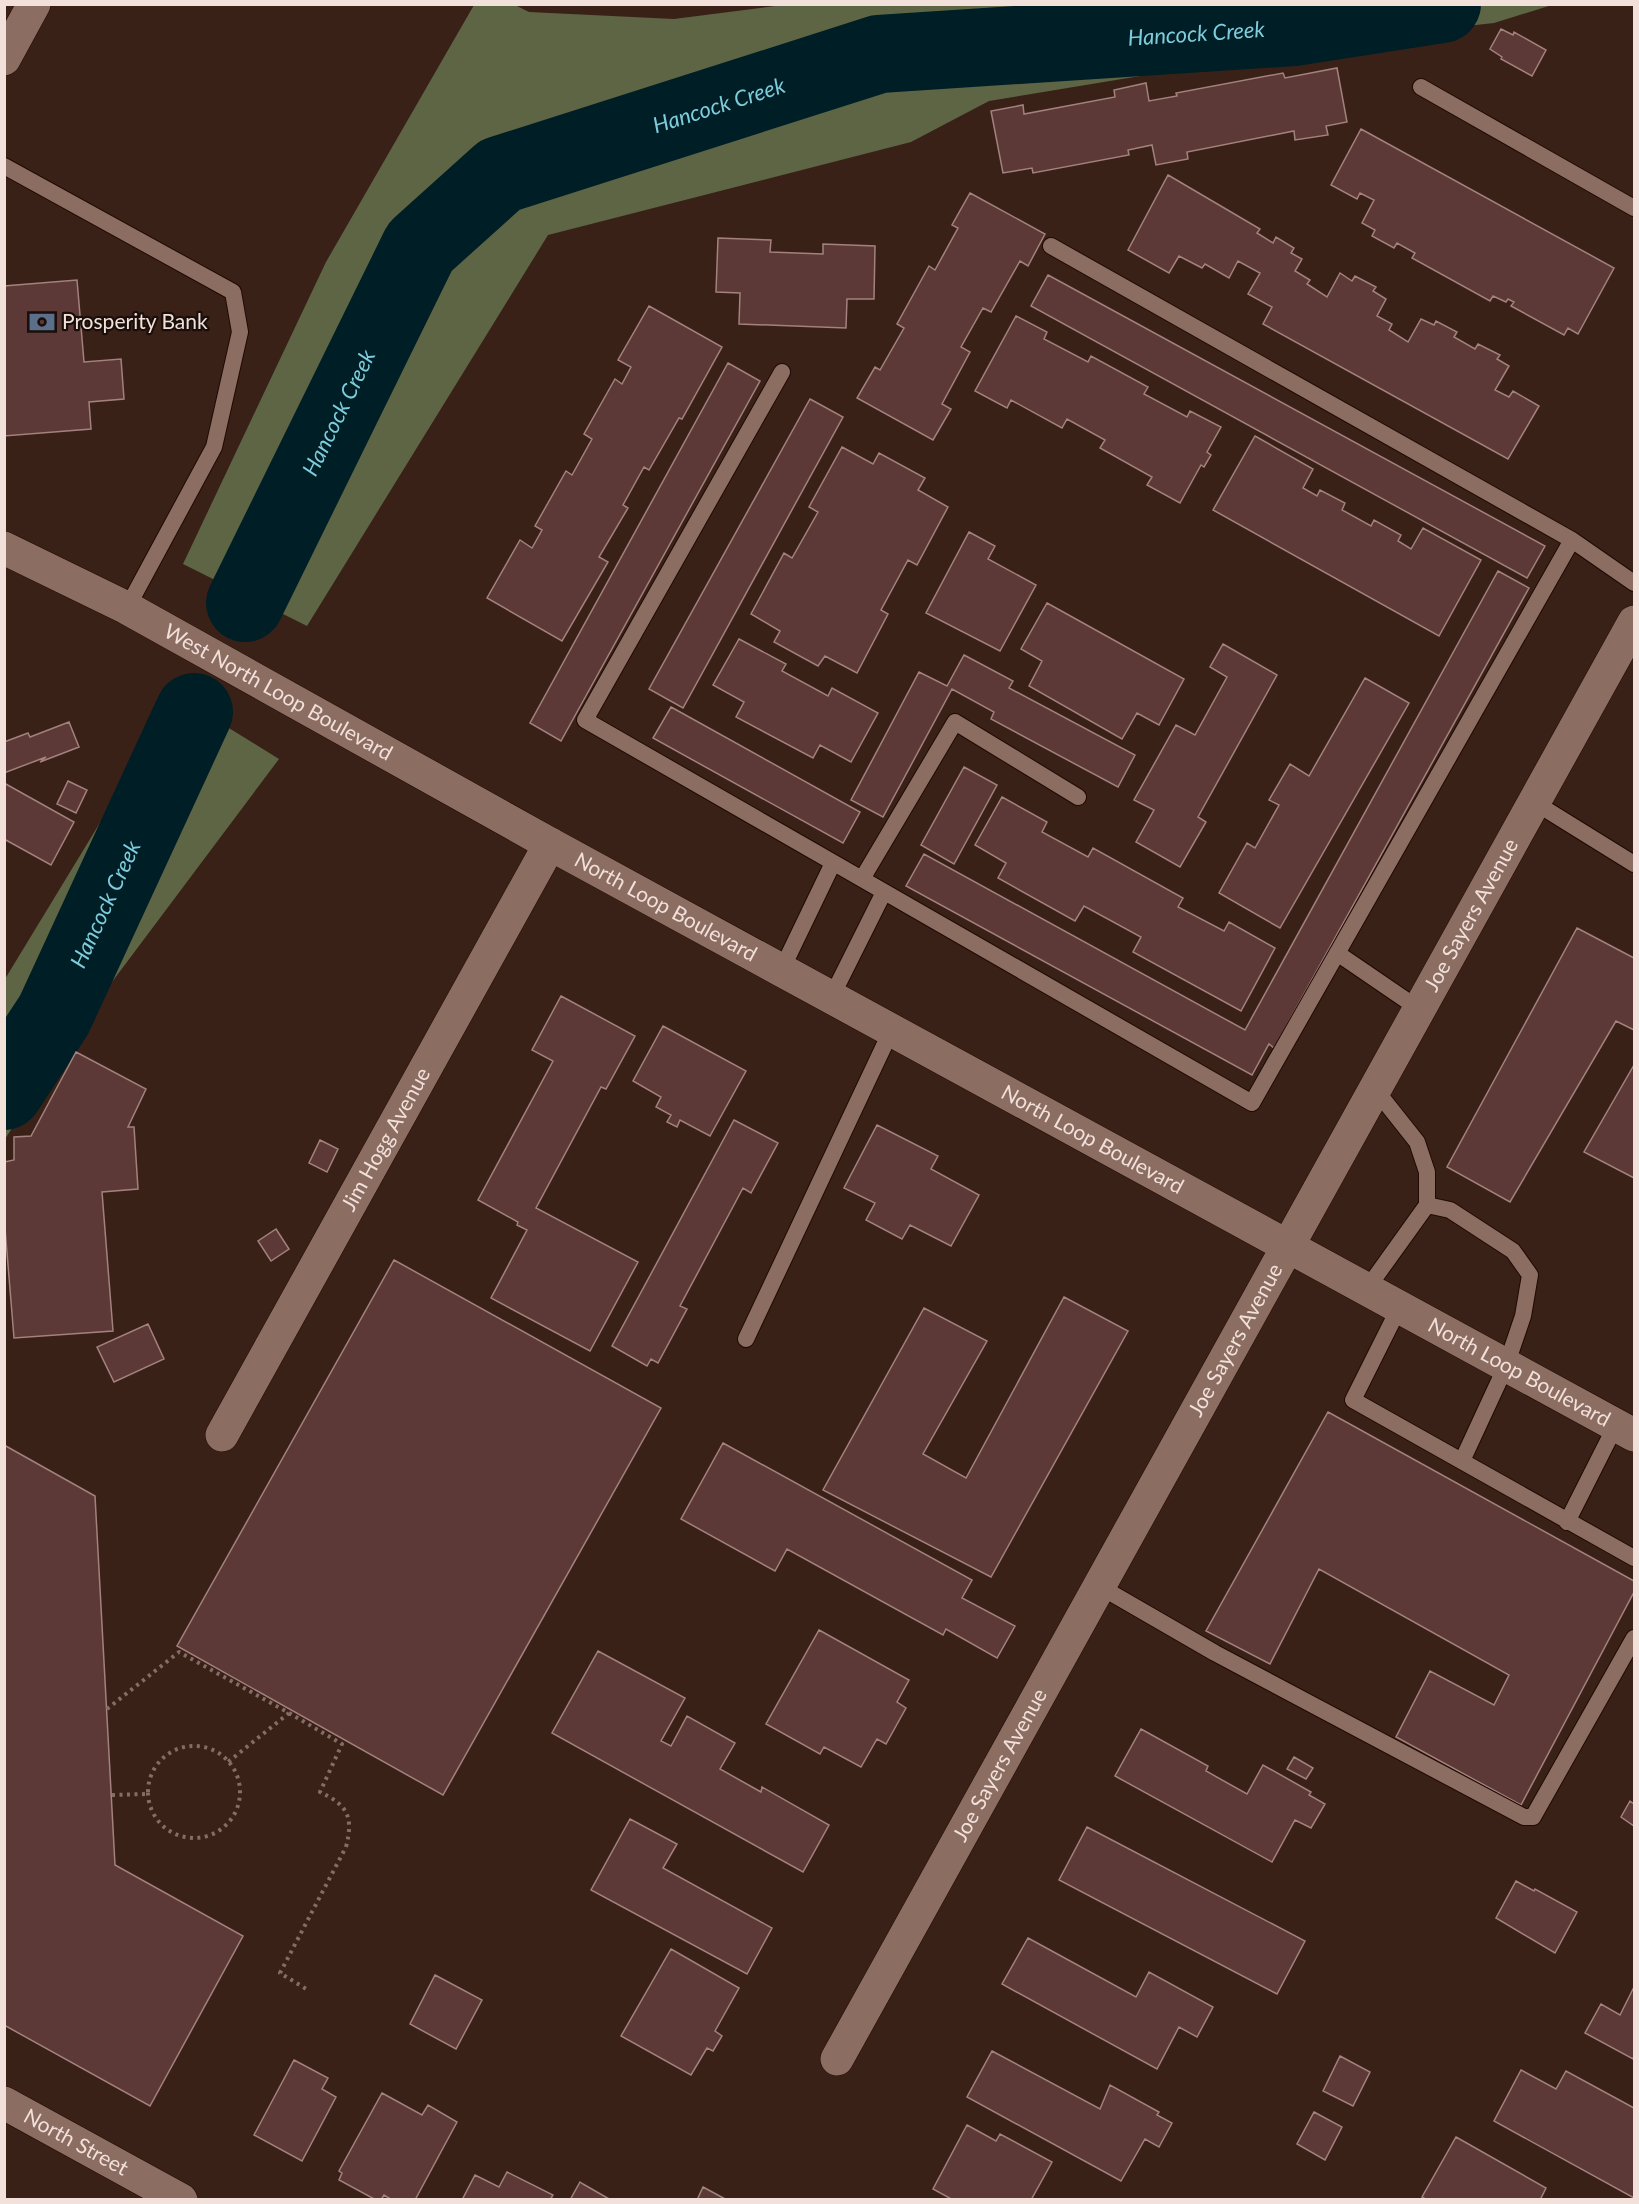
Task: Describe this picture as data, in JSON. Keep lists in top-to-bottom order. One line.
{"streets":{"street":["West North Loop Boulevard","North Loop Boulevard","Joe Sayers Avenue","Jim Hogg Avenue","North Street"]},"crossings":[["West North Loop Boulevard","North Loop Boulevard"],["West North Loop Boulevard","Jim Hogg Avenue"],["North Loop Boulevard","Joe Sayers Avenue"],["North Loop Boulevard","Jim Hogg Avenue"]],"water":["Hancock Creek"],"places":{"bank":["Prosperity Bank"]}}
